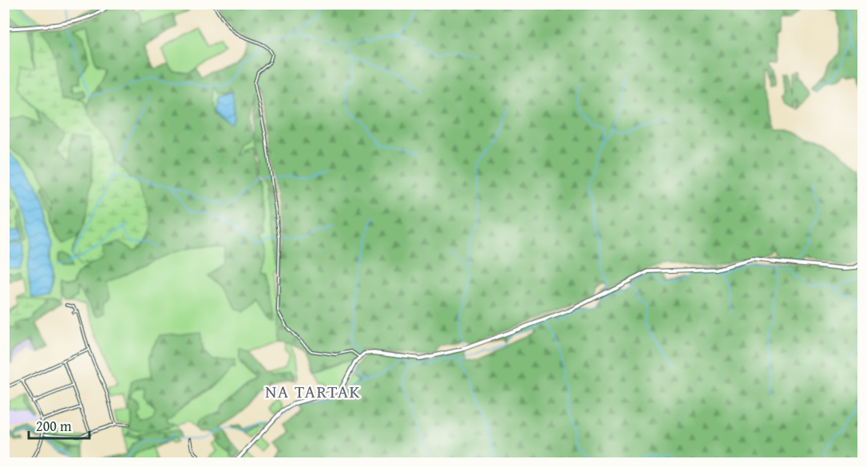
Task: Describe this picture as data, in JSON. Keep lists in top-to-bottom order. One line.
{"districts":["NA TARTAK"],"scale_bar":"200 m"}
